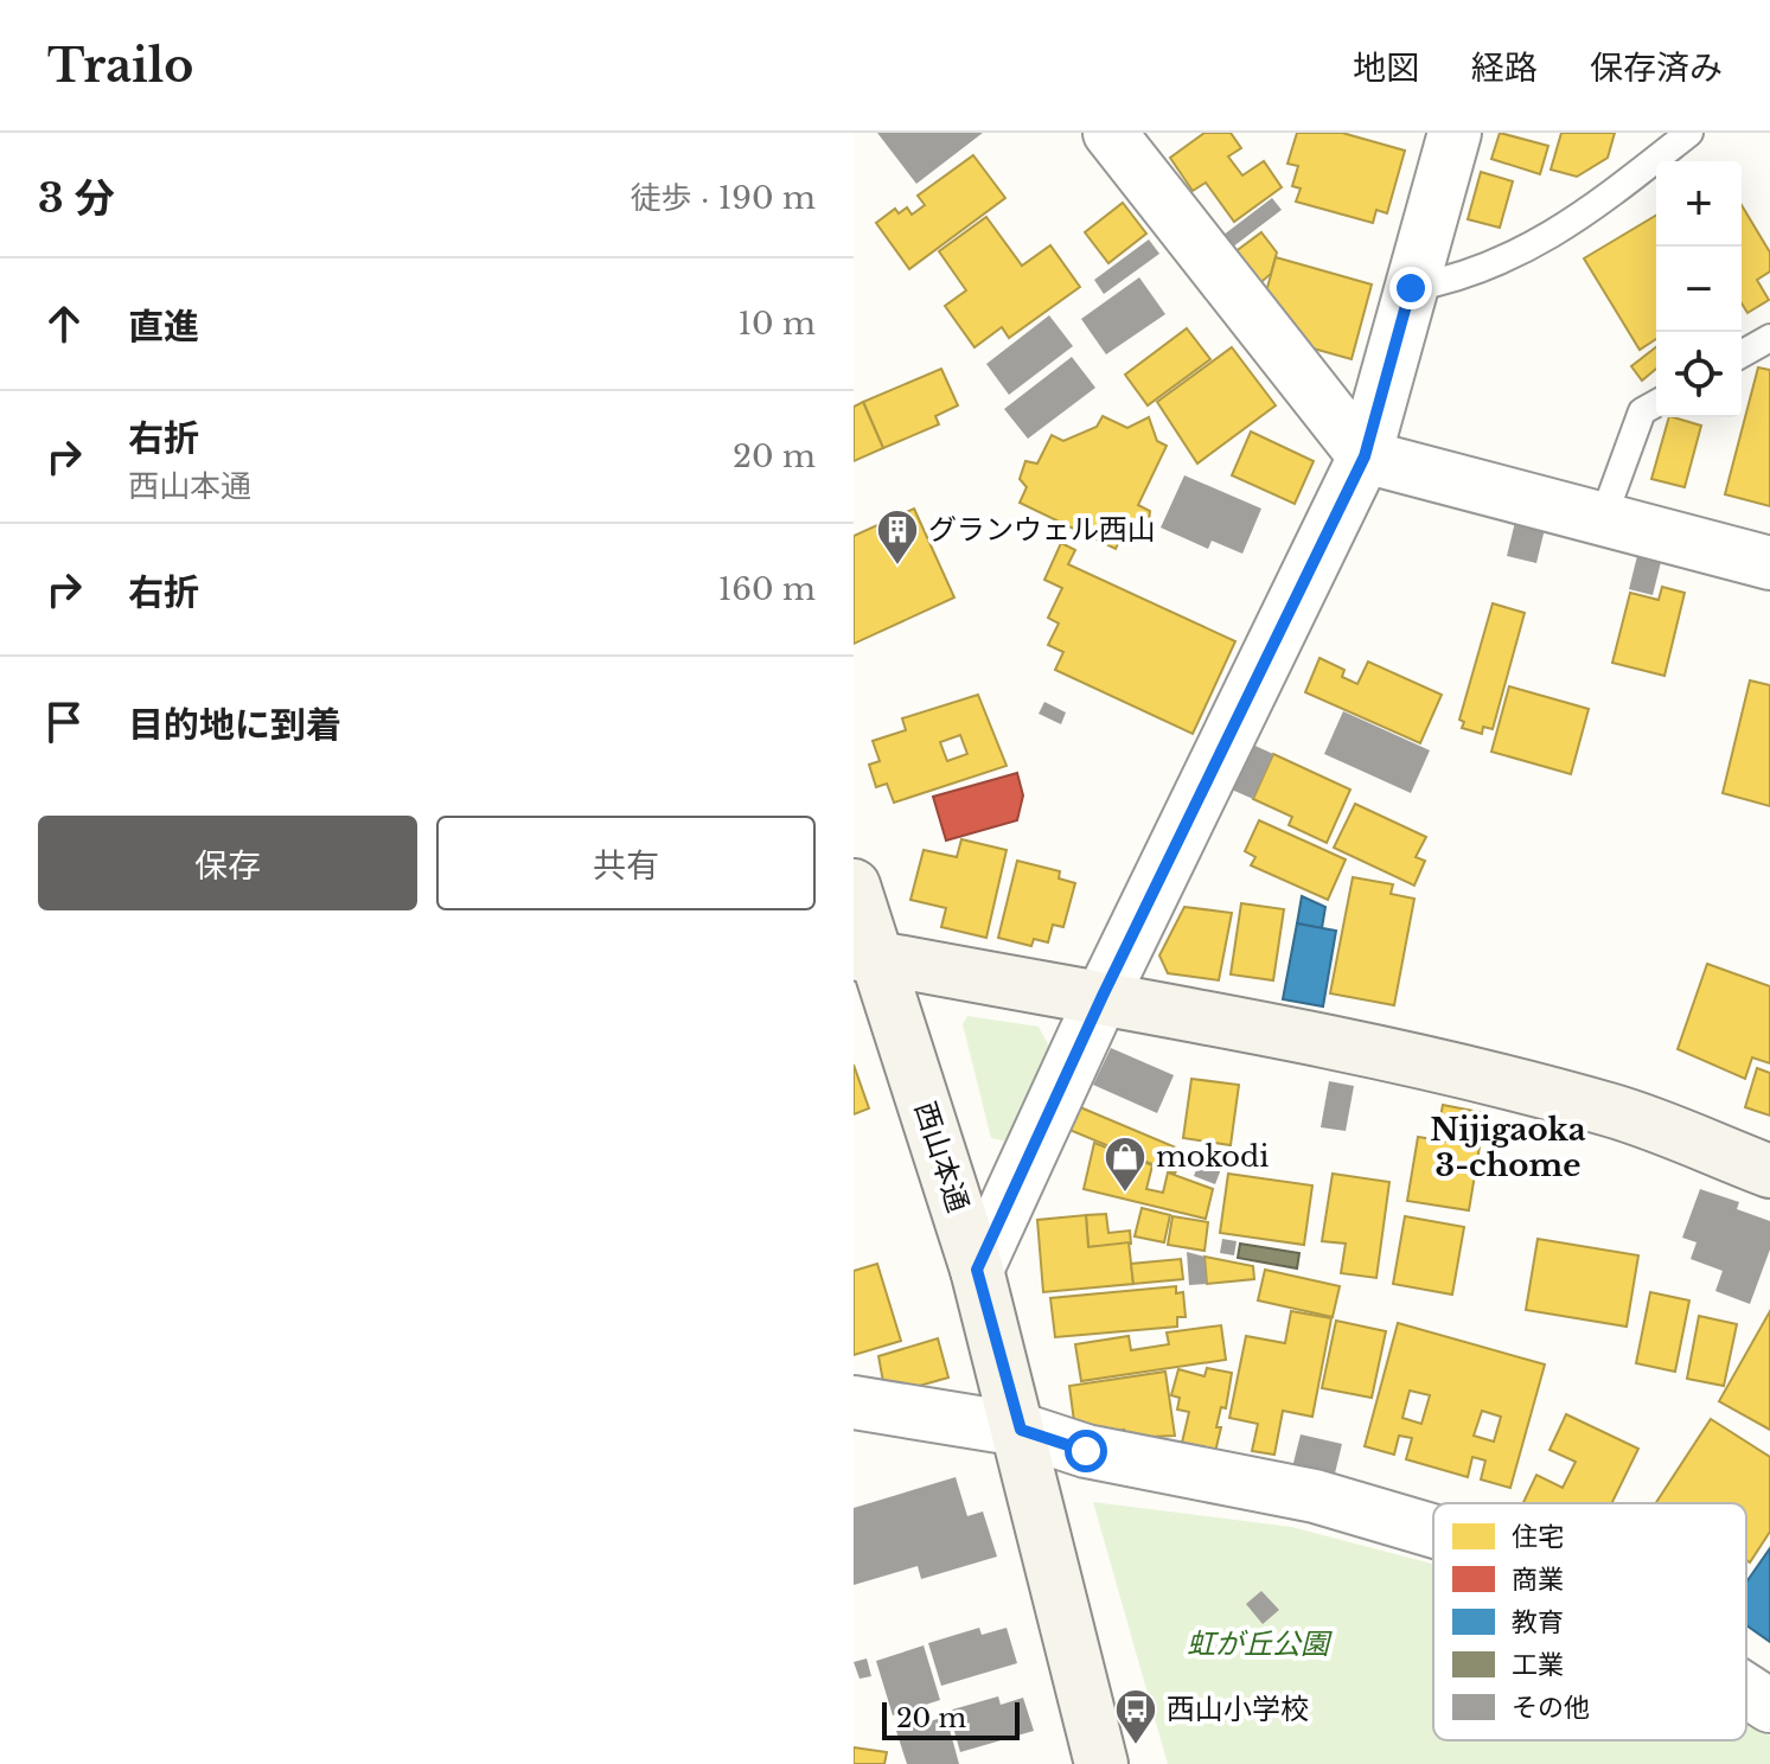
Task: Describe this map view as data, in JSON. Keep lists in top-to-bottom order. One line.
{"streets":{"street":["西山本通"]},"districts":["Nijigaoka 3-chome"],"parks":["虹が丘公園"],"places":{"building":["グランウェル西山"],"shop":["mokodi"],"bus stop":["西山小学校"]},"legend":["住宅","商業","教育","工業","その他"],"scale_bar":"20 m","page":{"header":"Trailo","nav":["地図","経路","保存済み"],"heading":["3 分","徒歩 · 190 m"],"map_buttons":["+","−"],"list":[["直進","10 m"],["右折","西山本通","20 m"],["右折","160 m"],"目的地に到着"],"buttons":["保存","共有"],"scale":"20 m"}}
